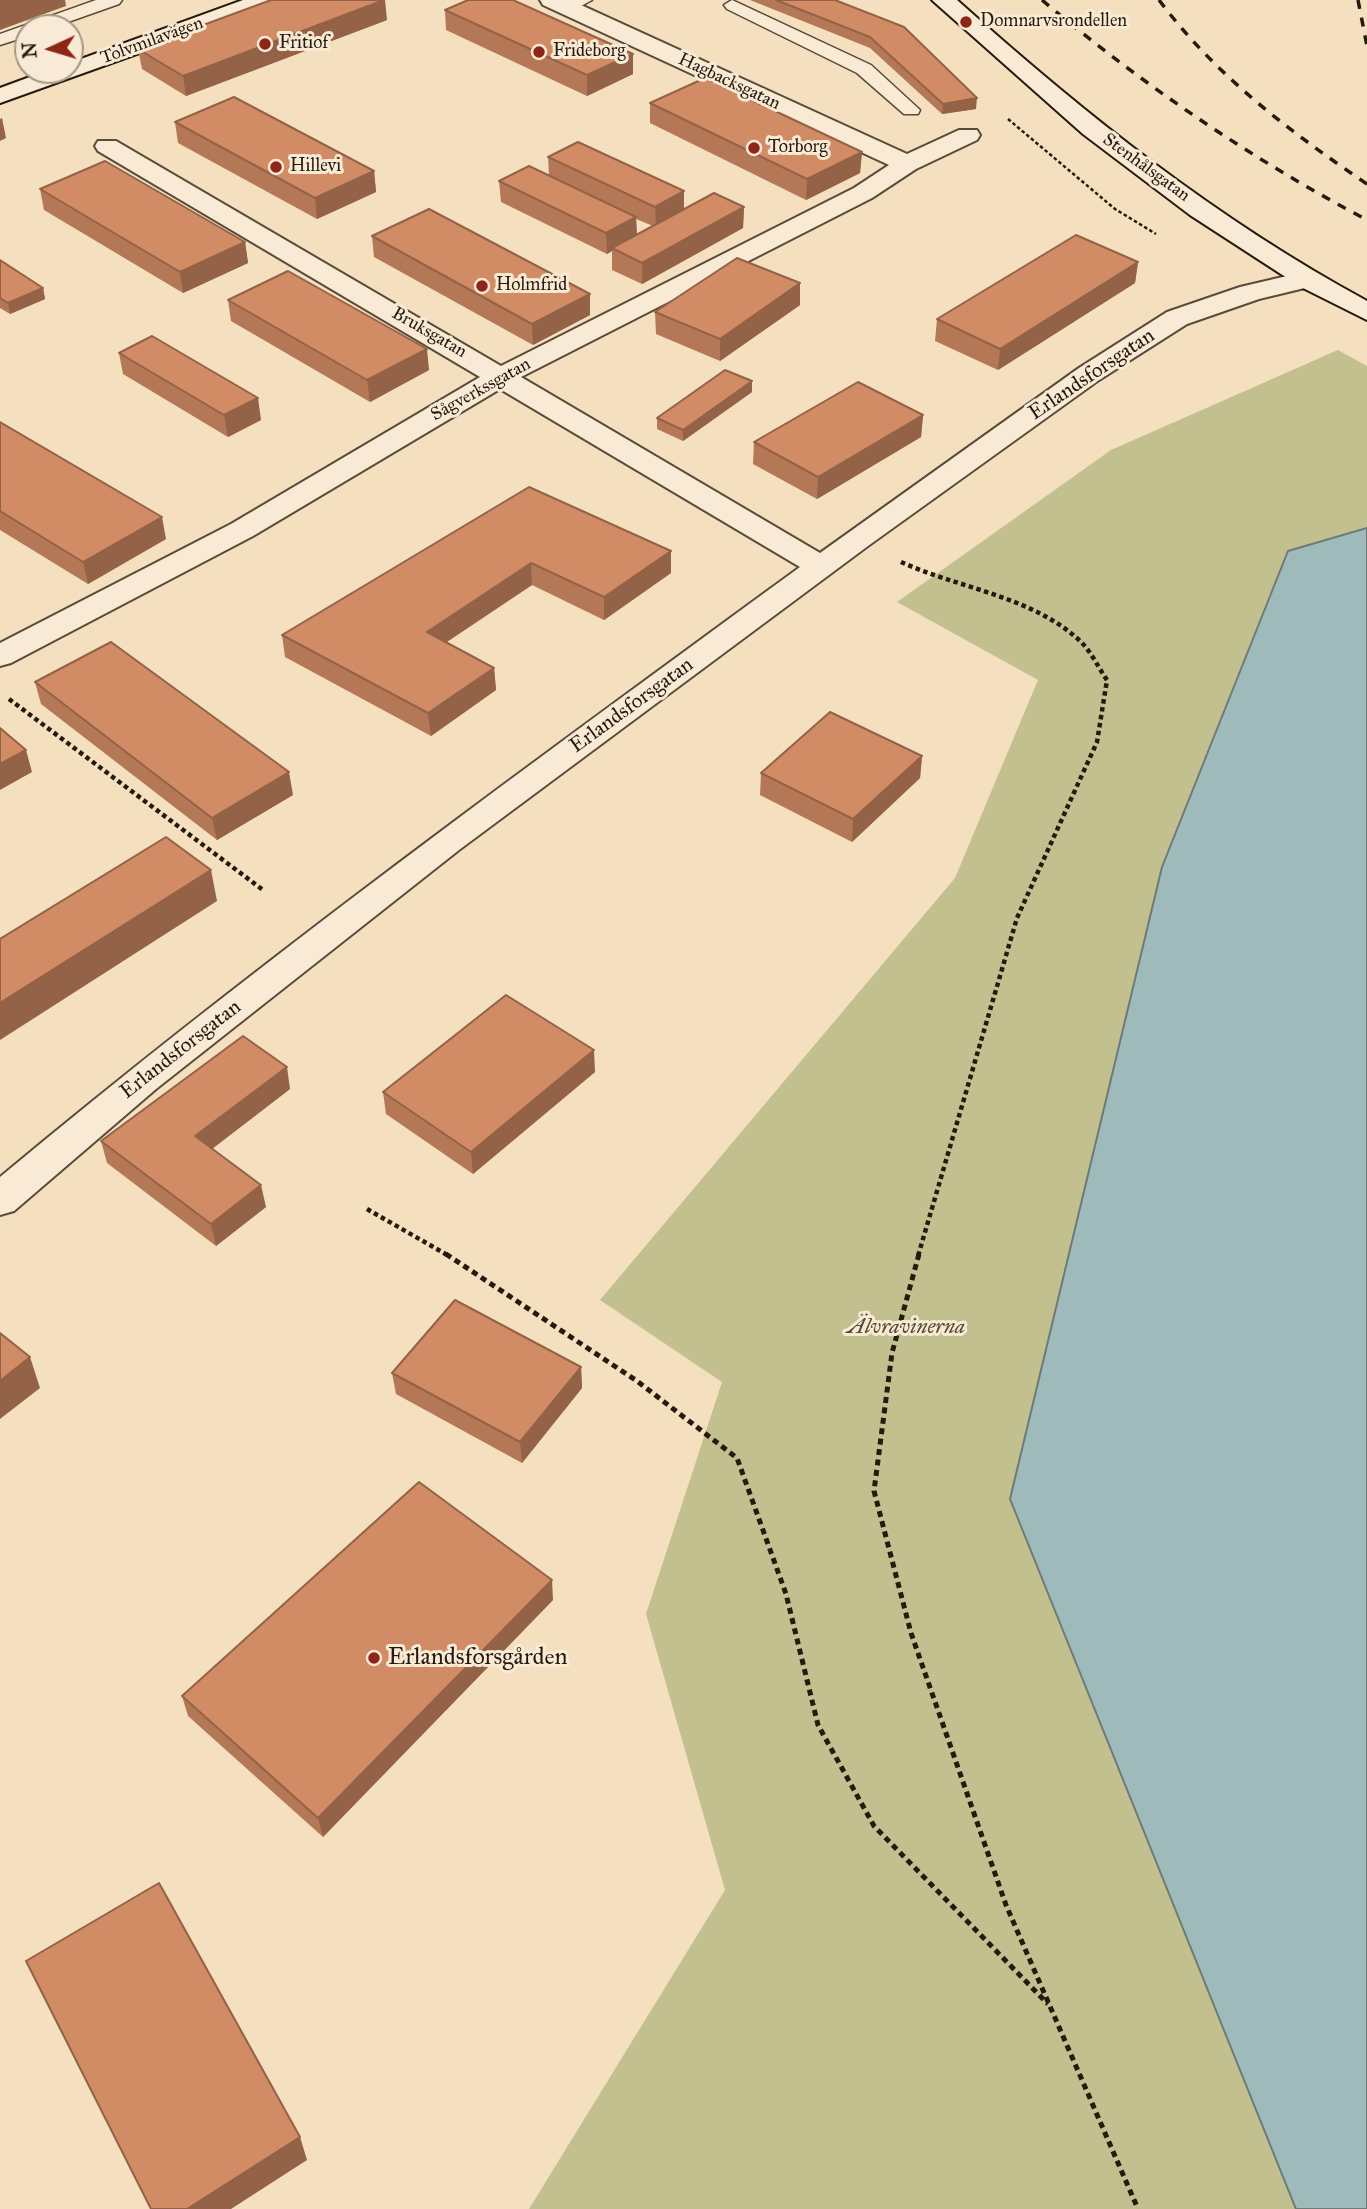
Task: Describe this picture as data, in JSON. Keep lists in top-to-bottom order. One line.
{"streets":{"street":["Tolvmilavägen","Hagbacksgatan","Stenhålsgatan","Bruksgatan","Erlandsforsgatan","Sågverkssgatan"]},"crossings":[["Hagbacksgatan","Sågverkssgatan"],["Stenhålsgatan","Erlandsforsgatan"],["Bruksgatan","Erlandsforsgatan"],["Bruksgatan","Sågverkssgatan"]],"parks":["Älvravinerna"],"places":["Domnarvsrondellen","Fritiof","Frideborg","Torborg","Hillevi","Holmfrid","Erlandsforsgården"],"north":"left"}
